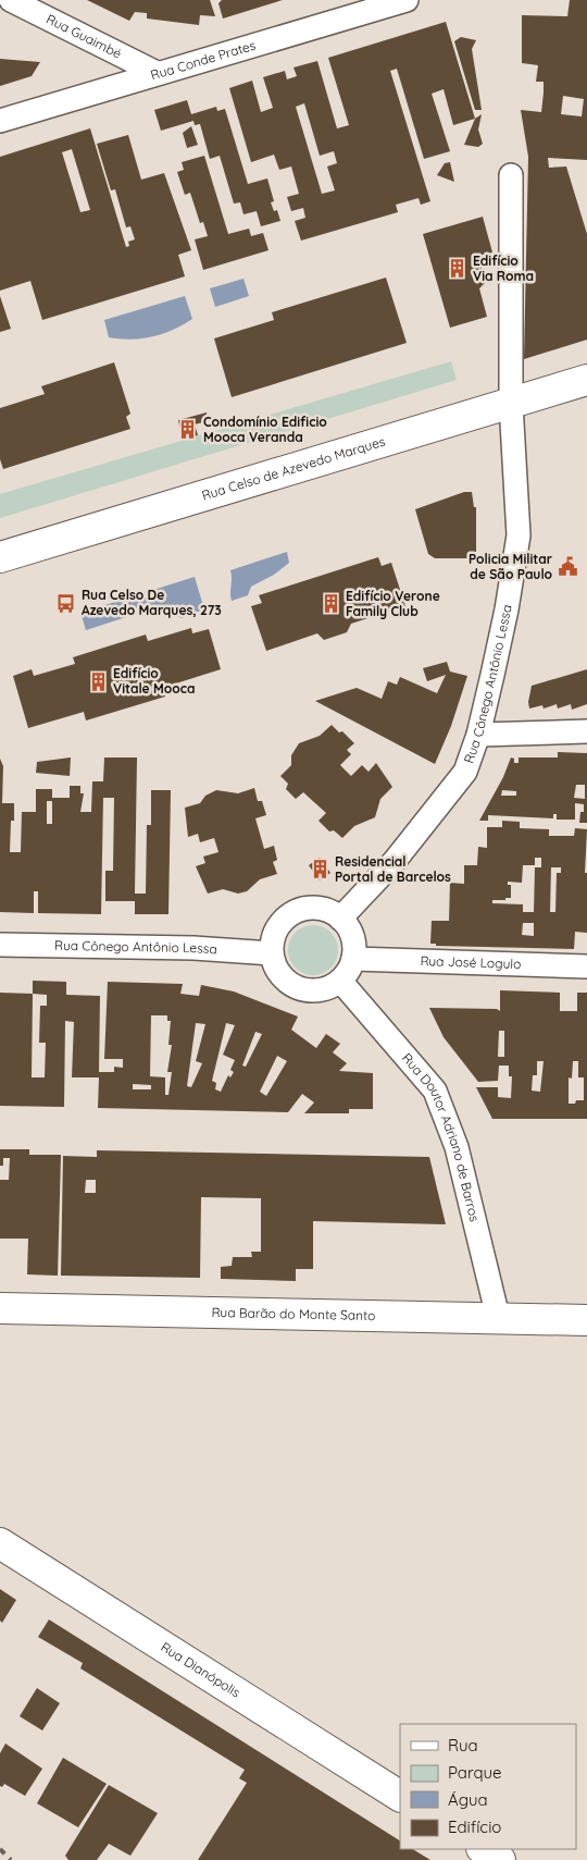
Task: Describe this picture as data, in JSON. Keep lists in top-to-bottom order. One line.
{"streets":{"street":["Rua Guaimbé","Rua Conde Prates","Rua Celso de Azevedo Marques","Rua Cônego Antônio Lessa","Rua José Logulo","Rua Doutor Adriano de Barros","Rua Barão do Monte Santo","Rua Dianópolis"]},"crossings":[["Rua Guaimbé","Rua Conde Prates"],["Rua Celso de Azevedo Marques","Rua Cônego Antônio Lessa"],["Rua Cônego Antônio Lessa","Rua José Logulo"],["Rua Cônego Antônio Lessa","Rua Doutor Adriano de Barros"],["Rua José Logulo","Rua Doutor Adriano de Barros"],["Rua Doutor Adriano de Barros","Rua Barão do Monte Santo"]],"places":{"building":["Edifício Via Roma","Condomínio Edificio Mooca Veranda","Edifício Verone Family Club","Edifício Vitale Mooca","Residencial Portal de Barcelos"],"public building":["Policia Militar de São Paulo"],"bus stop":["Rua Celso De Azevedo Marques, 273"]},"legend":["Rua","Parque","Água","Edifício"]}
